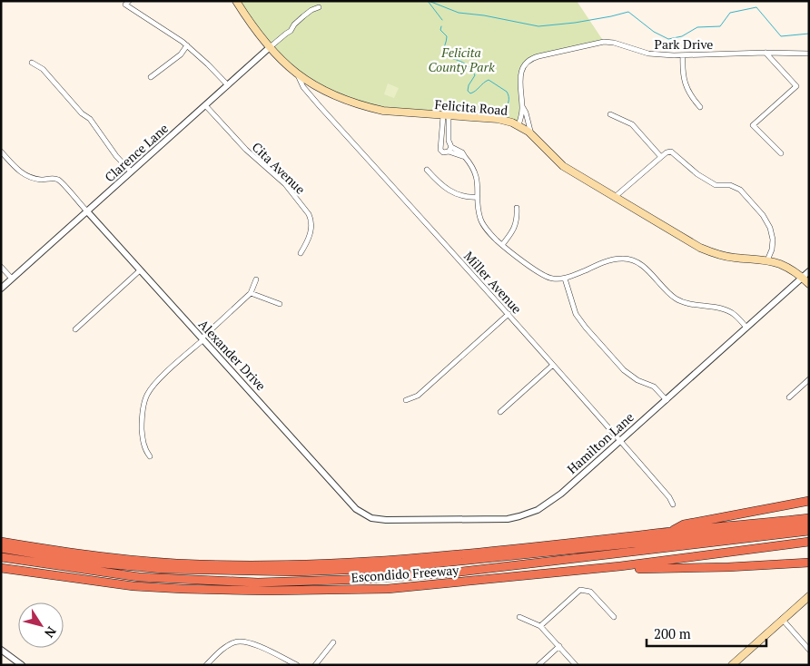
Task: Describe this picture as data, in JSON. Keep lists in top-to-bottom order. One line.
{"streets":{"highway":["Escondido Freeway"],"main road":["Felicita Road"],"street":["Park Drive","Clarence Lane","Cita Avenue","Miller Avenue","Alexander Drive","Hamilton Lane"]},"crossings":[["Park Drive","Felicita Road"],["Felicita Road","Clarence Lane"],["Felicita Road","Miller Avenue"],["Felicita Road","Hamilton Lane"],["Clarence Lane","Cita Avenue"],["Clarence Lane","Alexander Drive"],["Miller Avenue","Hamilton Lane"],["Alexander Drive","Hamilton Lane"]],"parks":["Felicita County Park"],"scale_bar":"200 m","north":"bottom right"}
